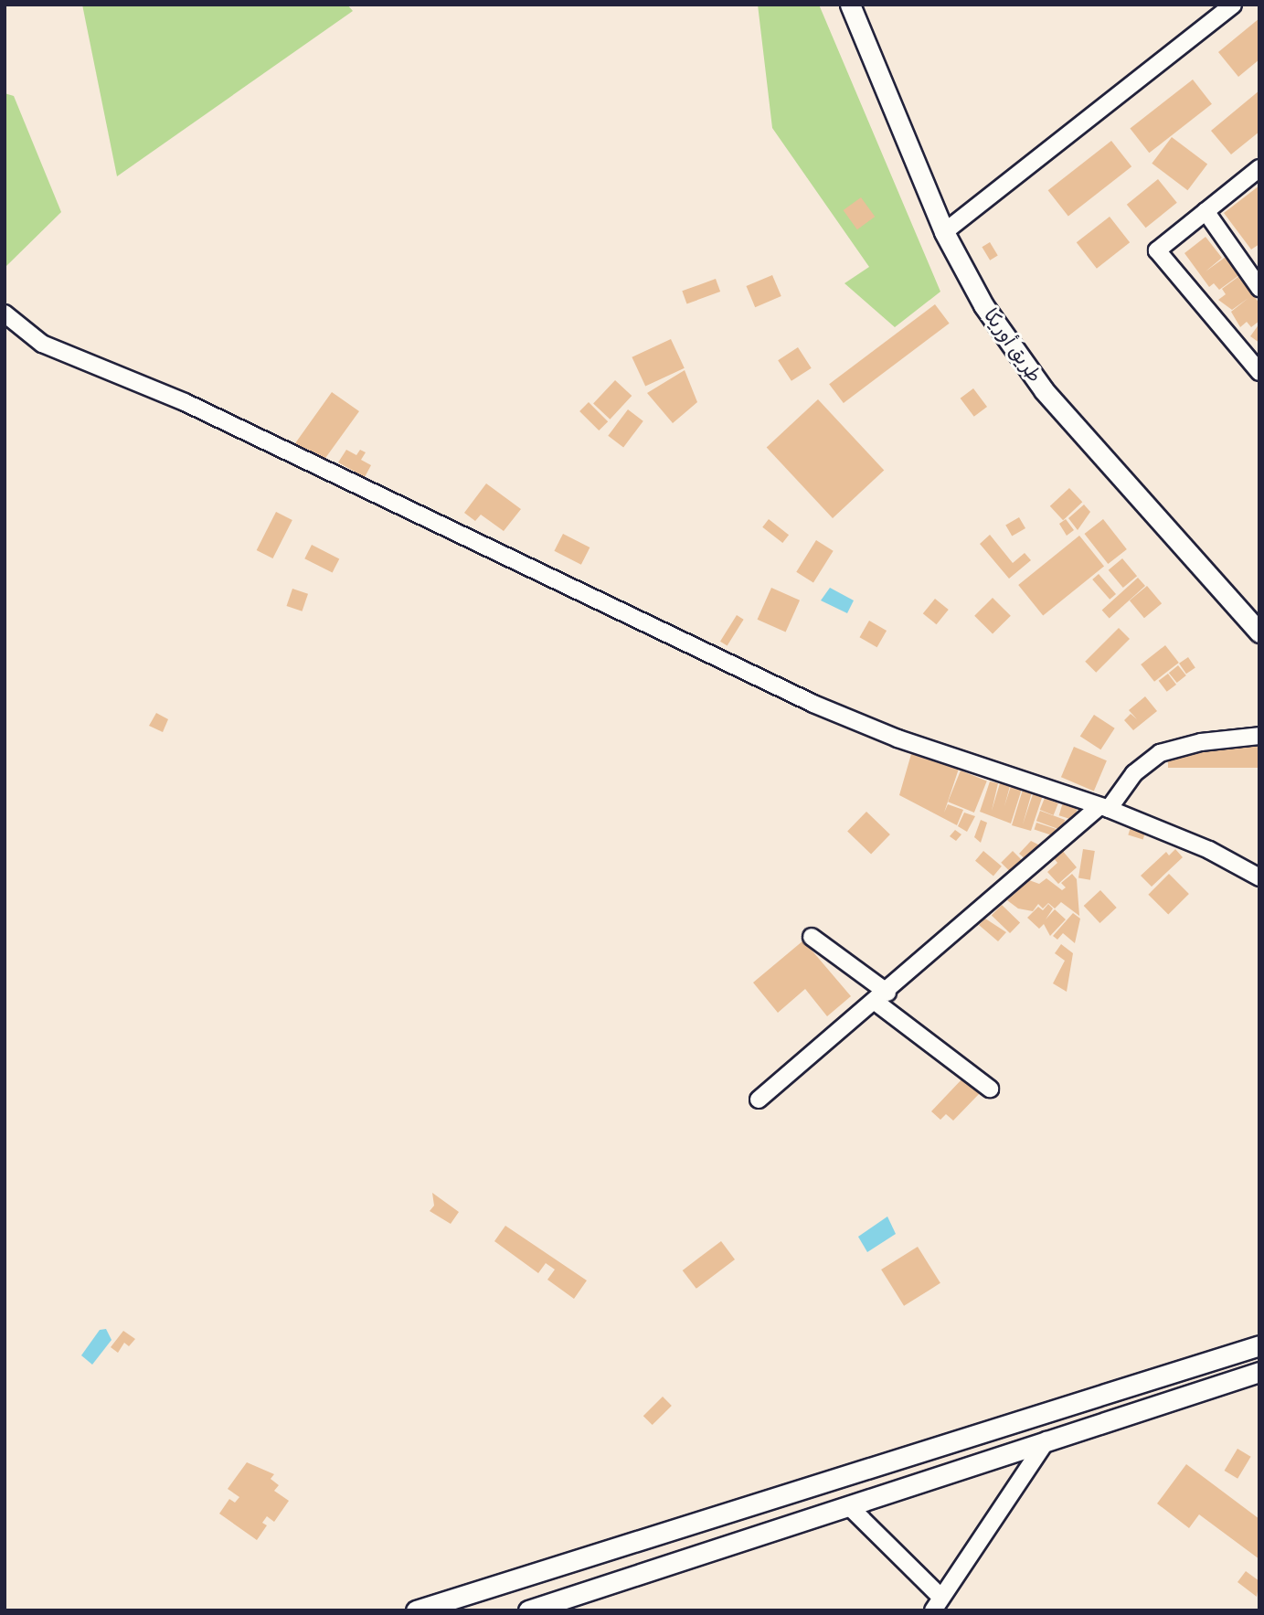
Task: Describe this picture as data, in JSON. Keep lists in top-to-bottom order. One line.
{"streets":{"street":["طريق أوريكا"]}}
